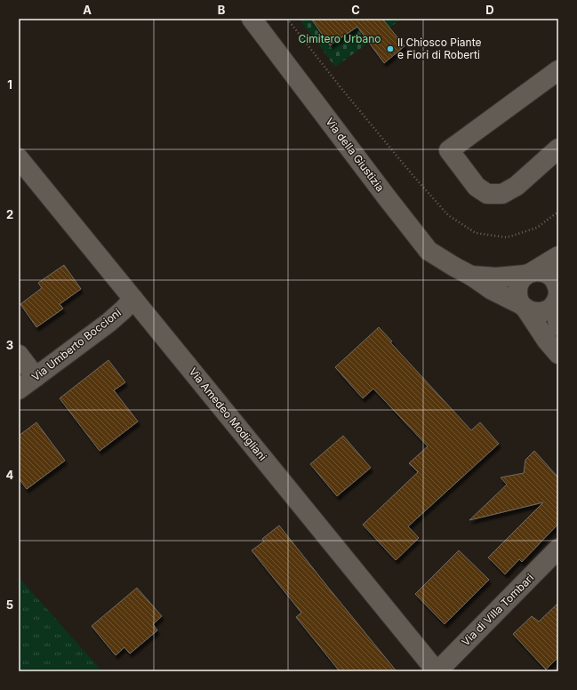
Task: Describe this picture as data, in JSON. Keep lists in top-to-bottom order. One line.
{"streets":{"street":["Via della Giustizia","Via Umberto Boccioni","Via Amedeo Modigliani","Via di Villa Tombari"]},"crossings":[["Via Umberto Boccioni","Via Amedeo Modigliani"],["Via Amedeo Modigliani","Via di Villa Tombari"]],"parks":["Cimitero Urbano"],"places":["Il Chiosco Piante e Fiori di Roberti"],"grid":{"columns":["A","B","C","D"],"rows":["1","2","3","4","5"]}}
